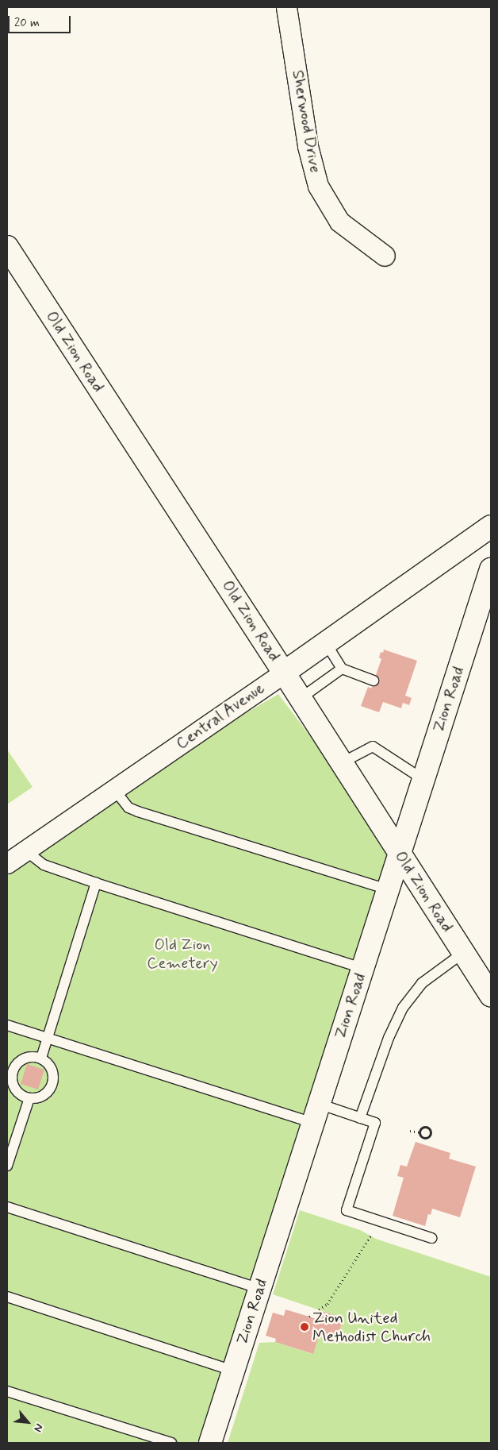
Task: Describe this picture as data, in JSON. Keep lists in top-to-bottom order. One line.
{"streets":{"street":["Sherwood Drive","Old Zion Road","Zion Road","Central Avenue"]},"crossings":[["Old Zion Road","Zion Road"],["Old Zion Road","Central Avenue"]],"parks":["Old Zion Cemetery"],"places":["Zion United Methodist Church"],"scale_bar":"20 m","north":"bottom right"}
